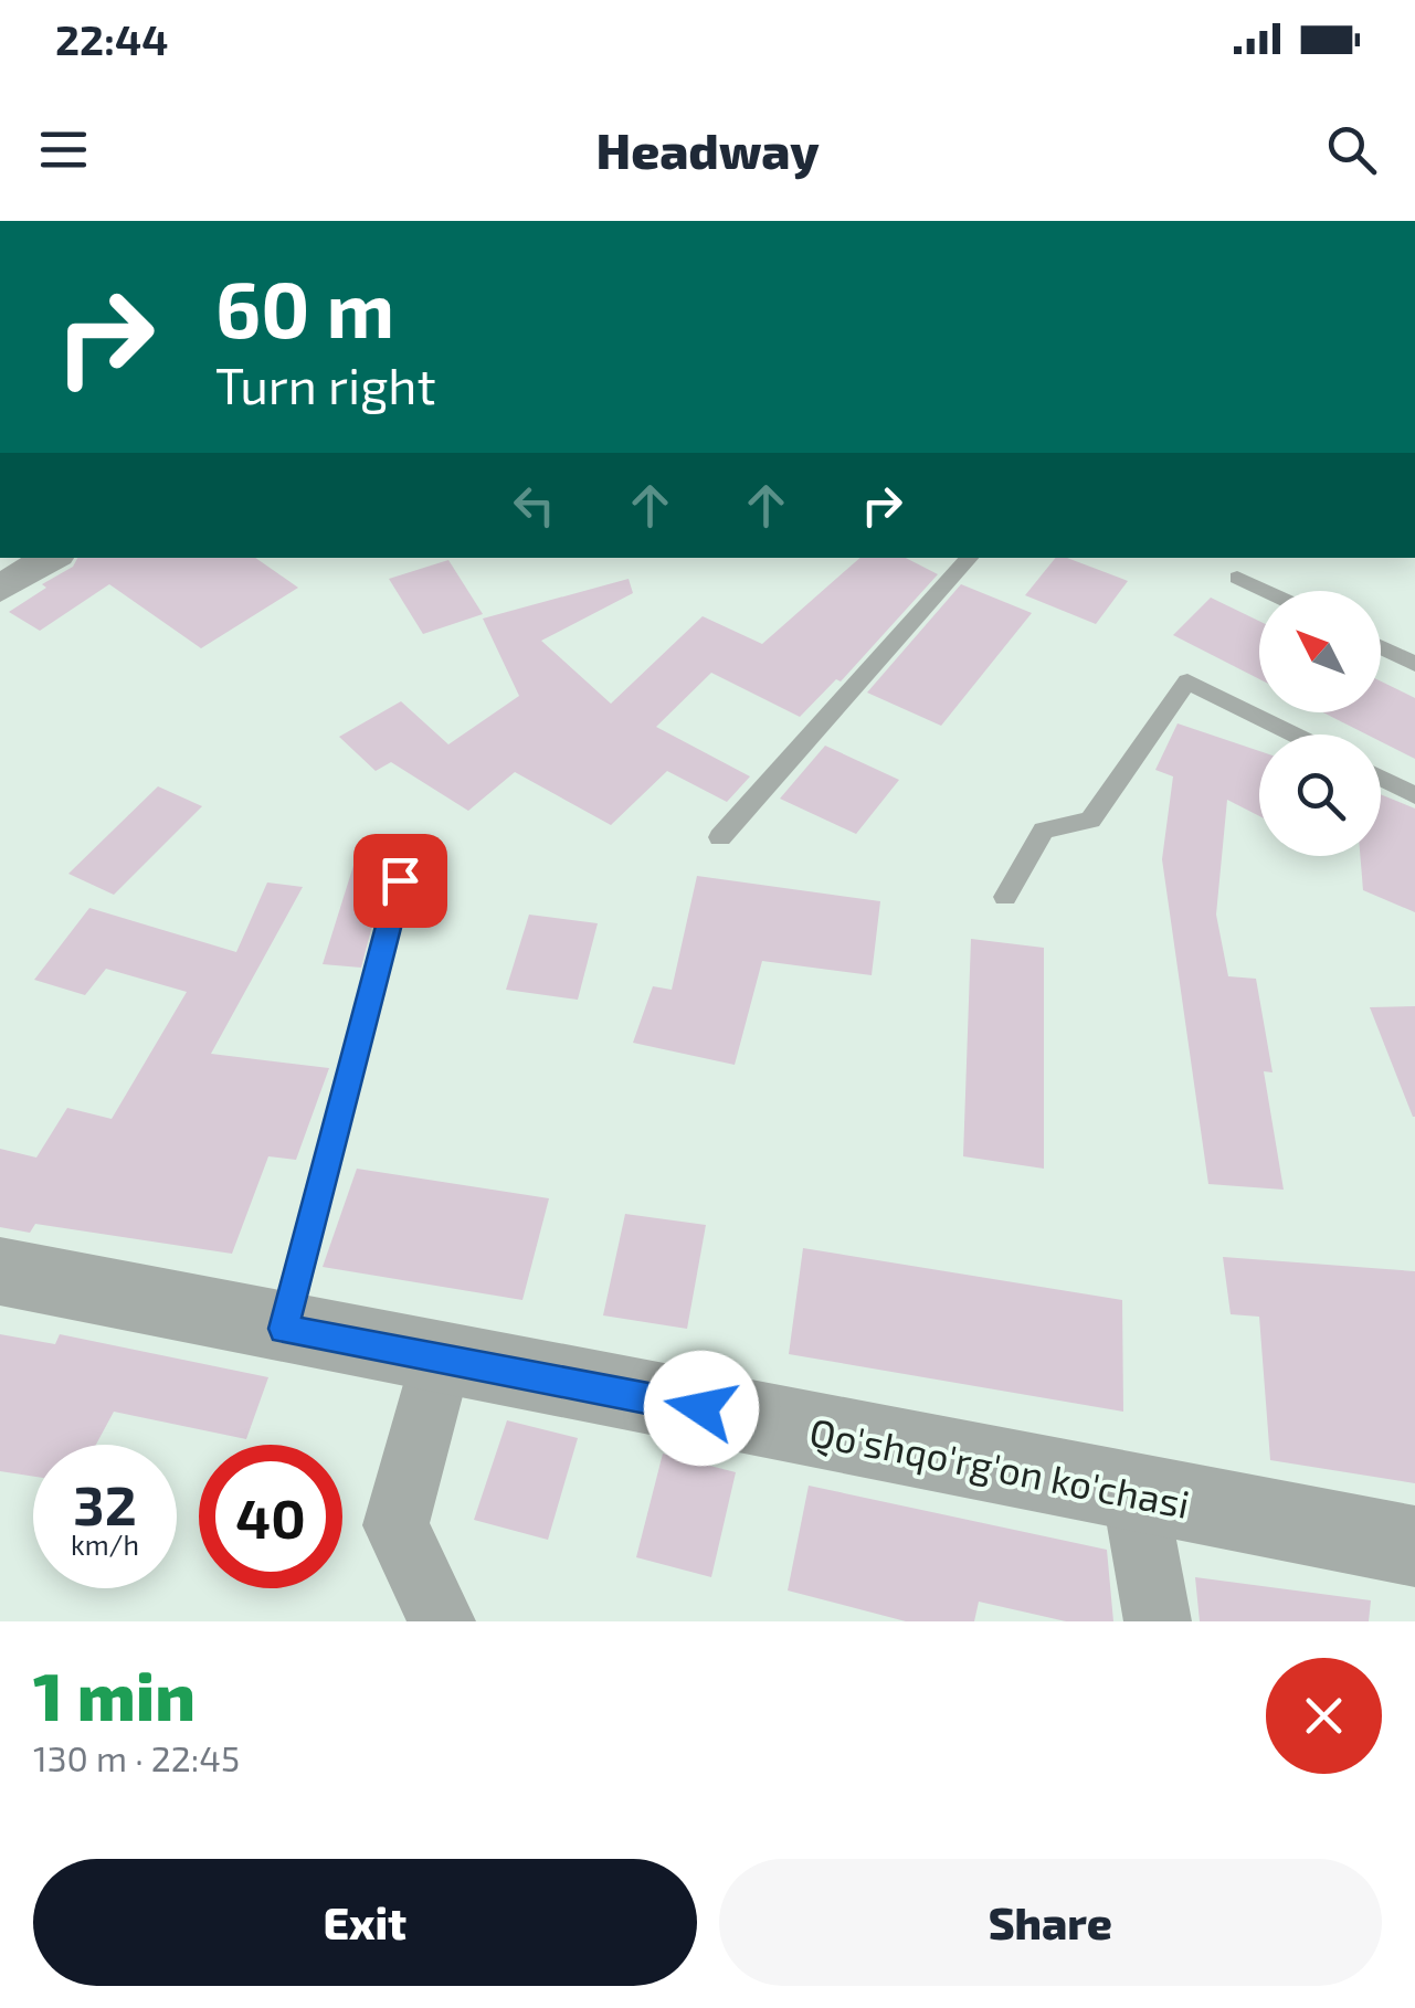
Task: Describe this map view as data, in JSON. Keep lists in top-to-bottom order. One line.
{"streets":{"street":["Qo'shqo'rg'on ko'chasi"]},"north":"top left","page":{"status":"22:44","header":"Headway","turn":["60 m","Turn right"],"speed":"32 km/h","limit":"40","heading":["1 min","130 m · 22:45"],"buttons":["Exit","Share"]}}
